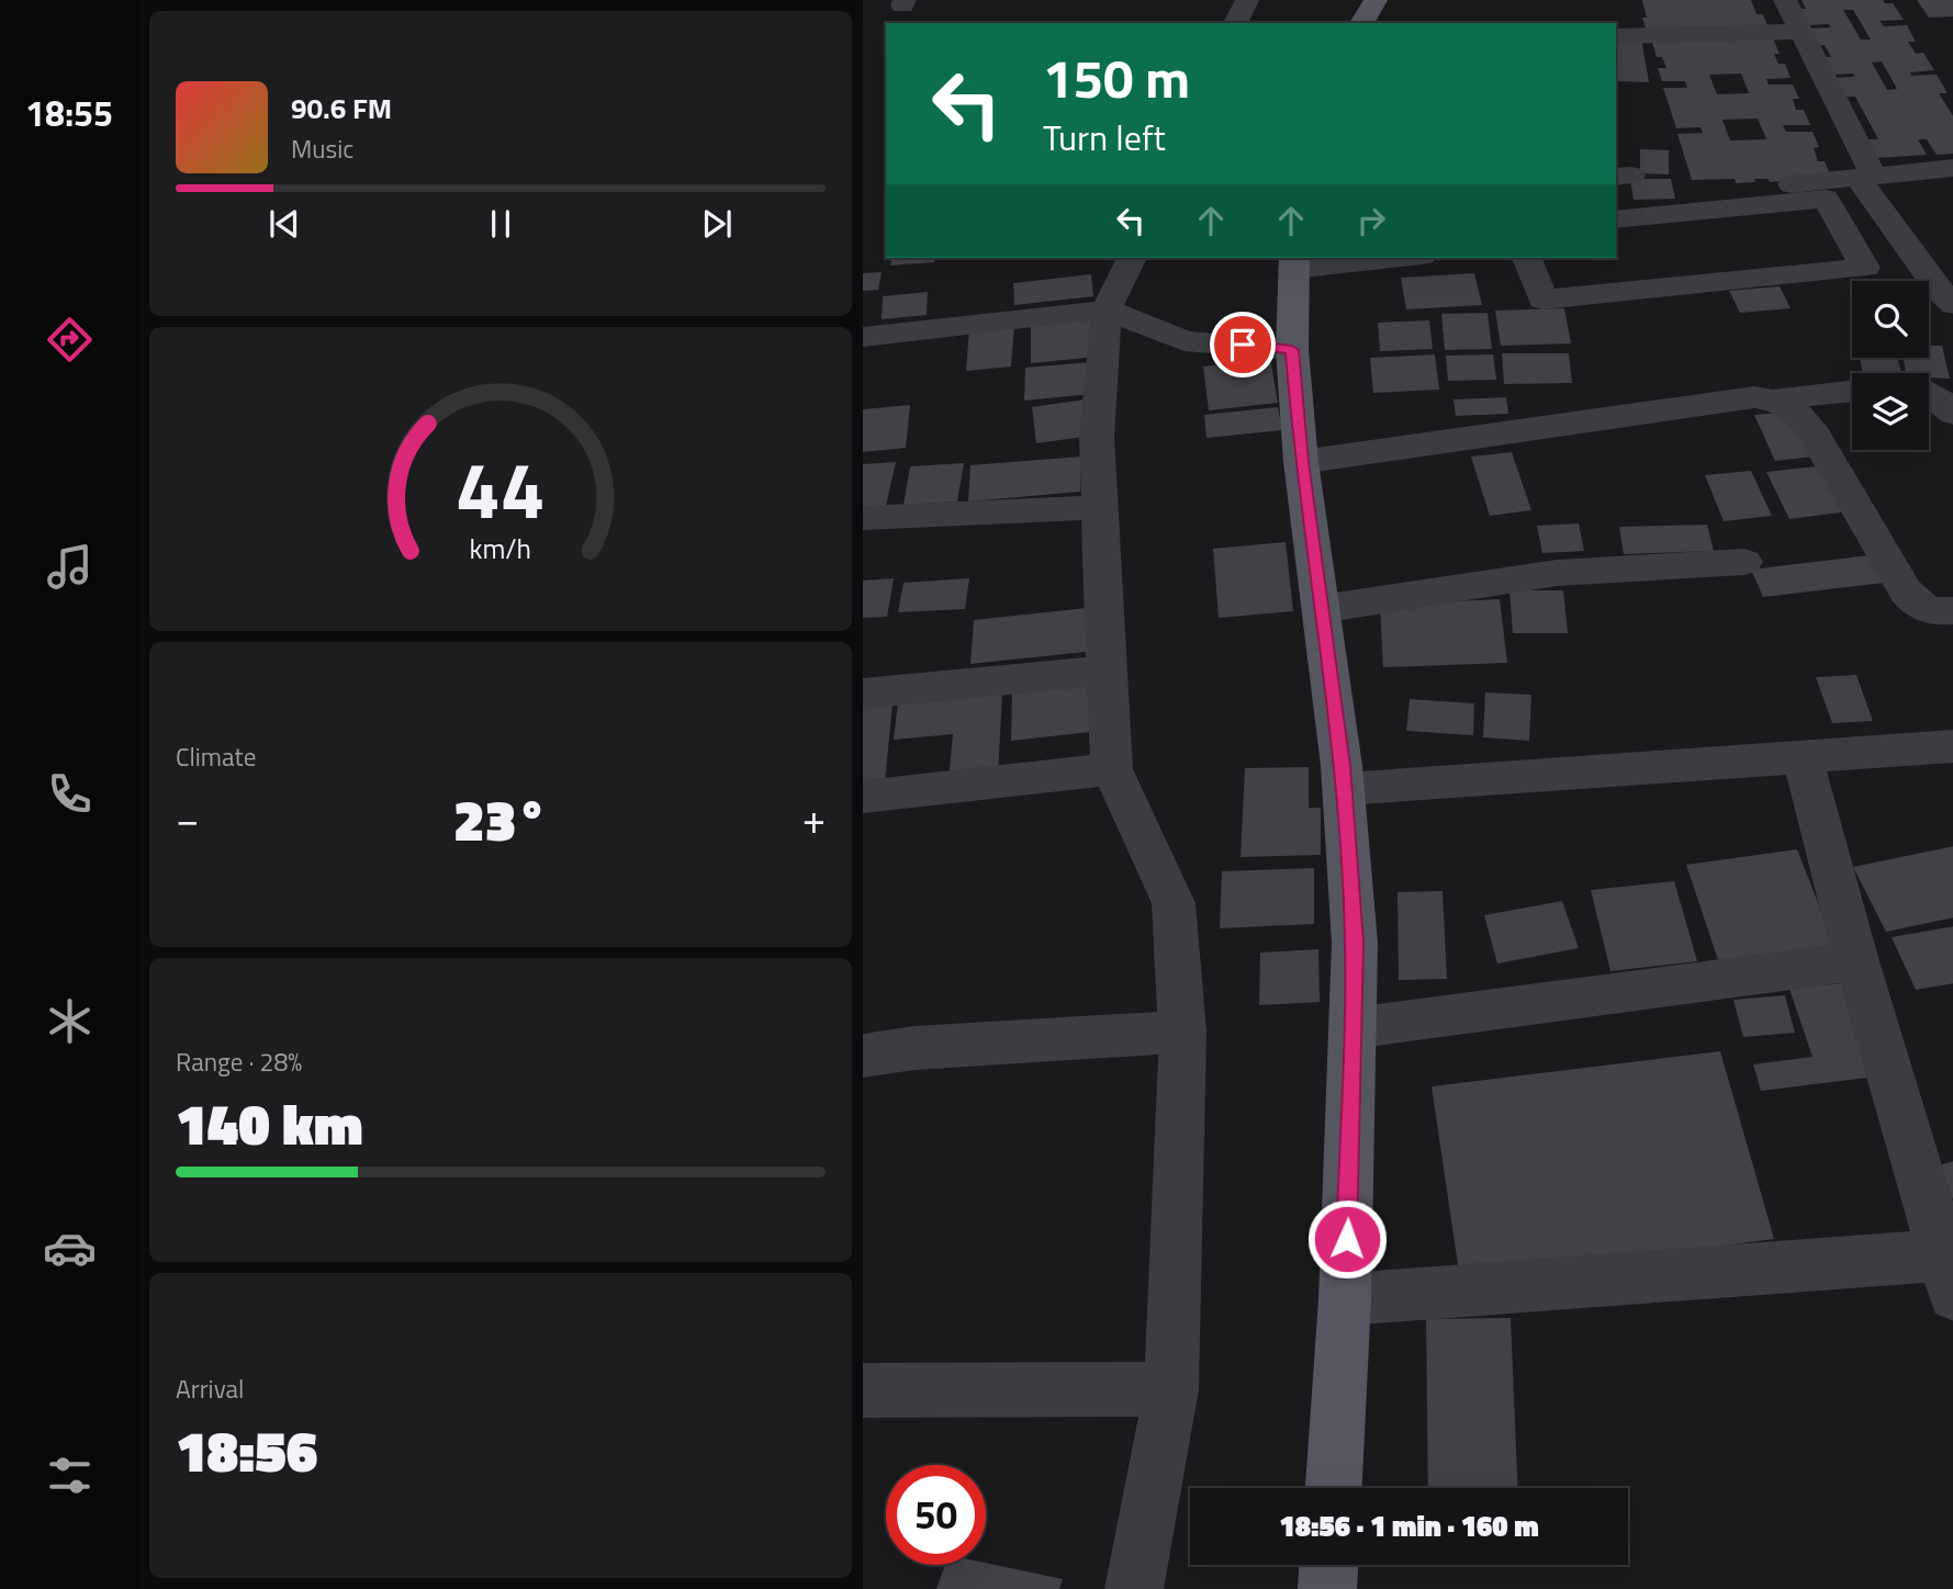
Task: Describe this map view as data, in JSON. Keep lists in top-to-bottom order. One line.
{"page":{"tabs":"18:55","turn":["150 m","Turn left"],"song":["90.6 FM","Music"],"tile":["Climate",["Range · 28%","140 km"],["Arrival","18:56"]],"heat":["−","23°","+"],"limit":"50","trip":"18:56 · 1 min · 160 m","gauge":["44","km/h"]}}
